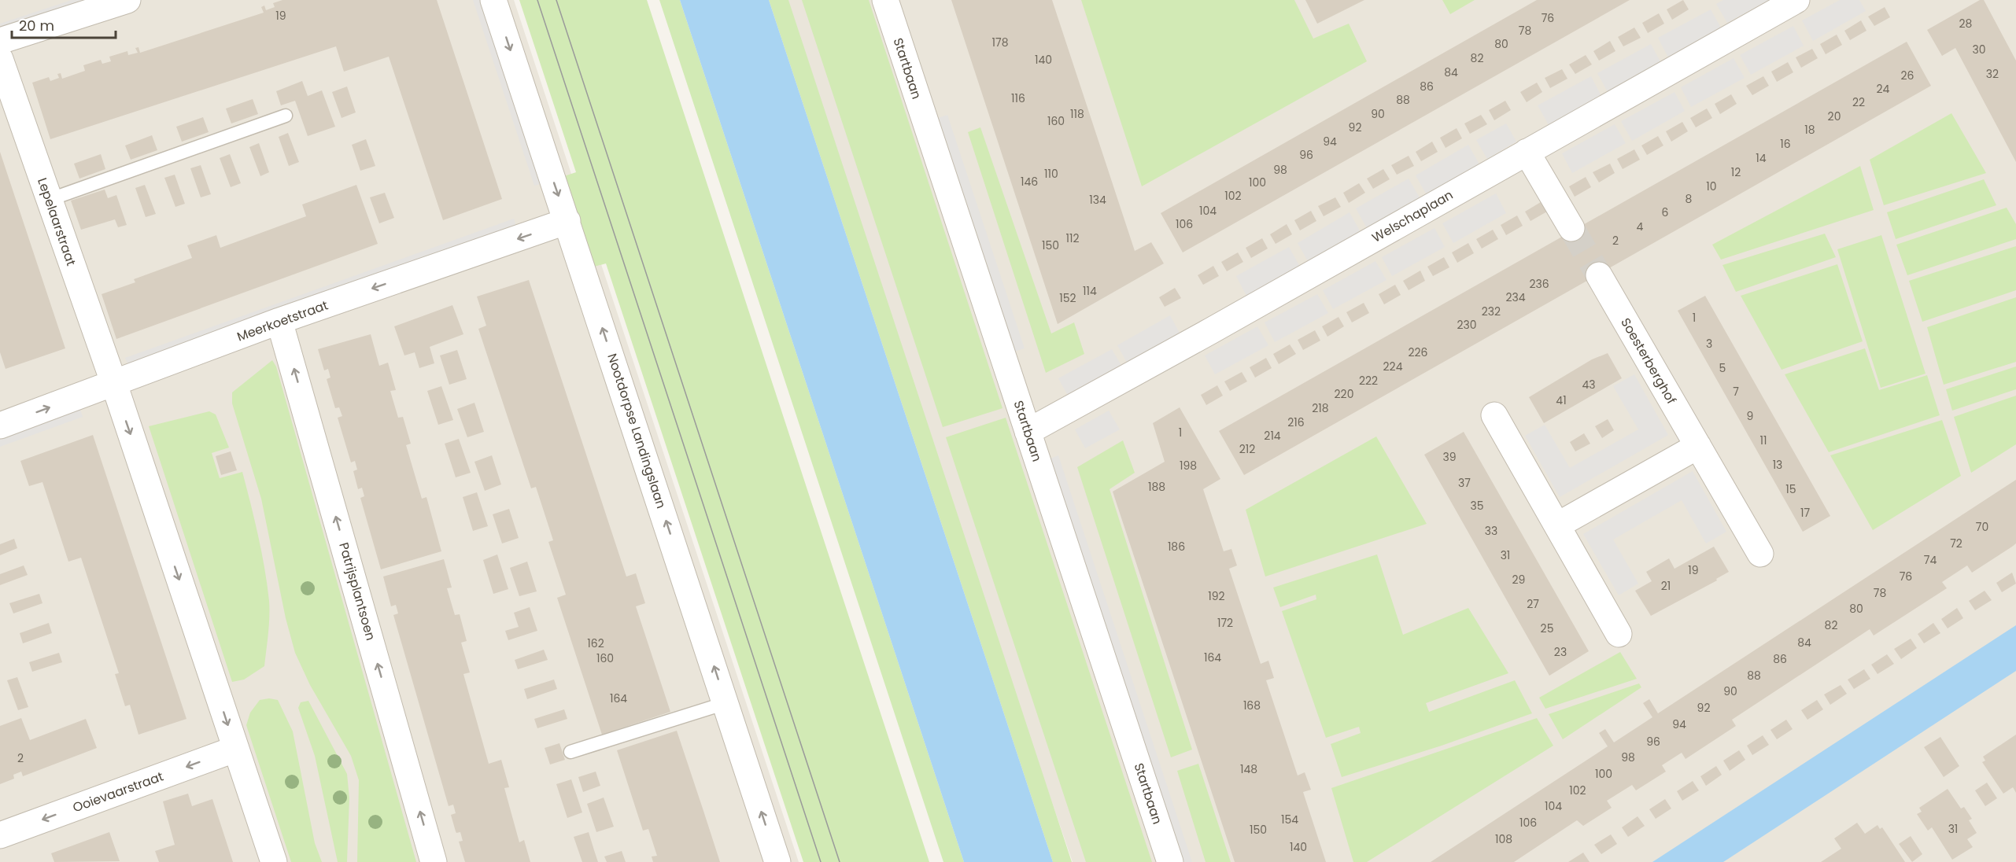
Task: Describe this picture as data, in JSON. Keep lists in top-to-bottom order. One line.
{"streets":{"street":["Startbaan","Welschaplaan","Lepelaarstraat","Meerkoetstraat","Soesterberghof","Nootdorpse Landingslaan","Patrijsplantsoen","Ooievaarstraat"]},"crossings":[["Startbaan","Welschaplaan"],["Lepelaarstraat","Meerkoetstraat"],["Meerkoetstraat","Nootdorpse Landingslaan"],["Meerkoetstraat","Patrijsplantsoen"]],"one_way":["Ooievaarstraat"],"house_numbers":["19","76","28","78","178","80","30","82","140","84","32","26","86","24","116","88","22","118","90","20","160","92","18","94","16","96","14","98","12","110","146","100","10","102","8","134","104","6","106","4","112","2","150","236","114","234","152","232","1","230","3","226","224","5","222","43","7","220","41","218","9","216","1","214","11","212","39","13","198","37","188","15","35","17","70","33","72","186","31","74","19","76","29","21","78","192","27","80","172","82","25","84","162","23","164","160","86","88","90","164","168","92","94","96","98","2","148","100","102","104","154","106","31","150","108","140"],"scale_bar":"20 m"}
